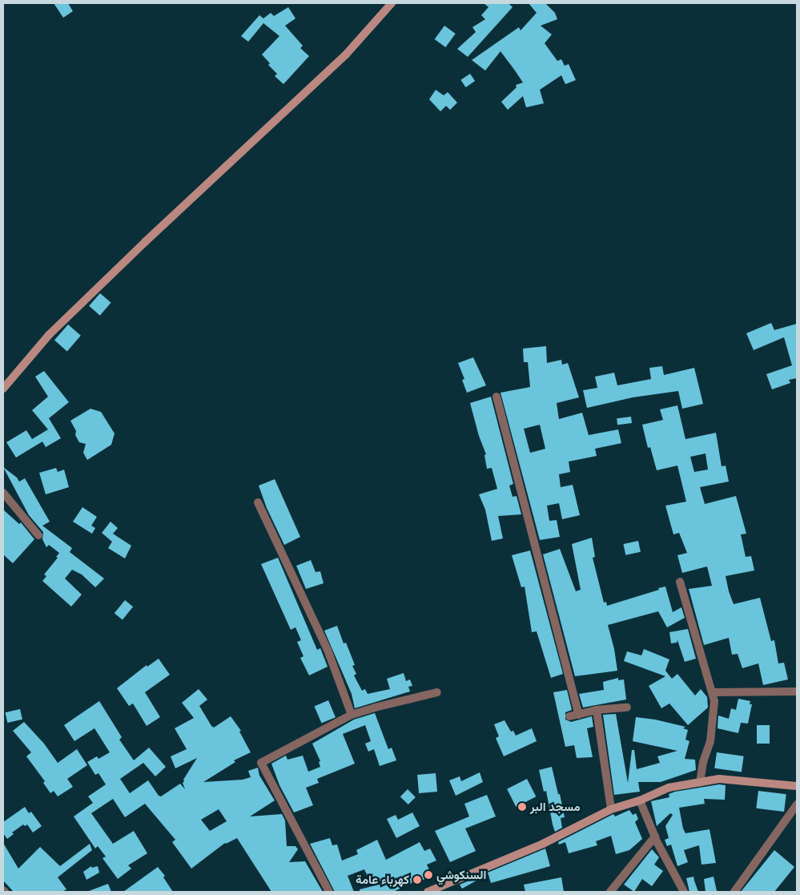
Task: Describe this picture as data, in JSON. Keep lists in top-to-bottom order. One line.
{"places":["مسجد البر","السنكوشي","كهرباء عامة"]}
